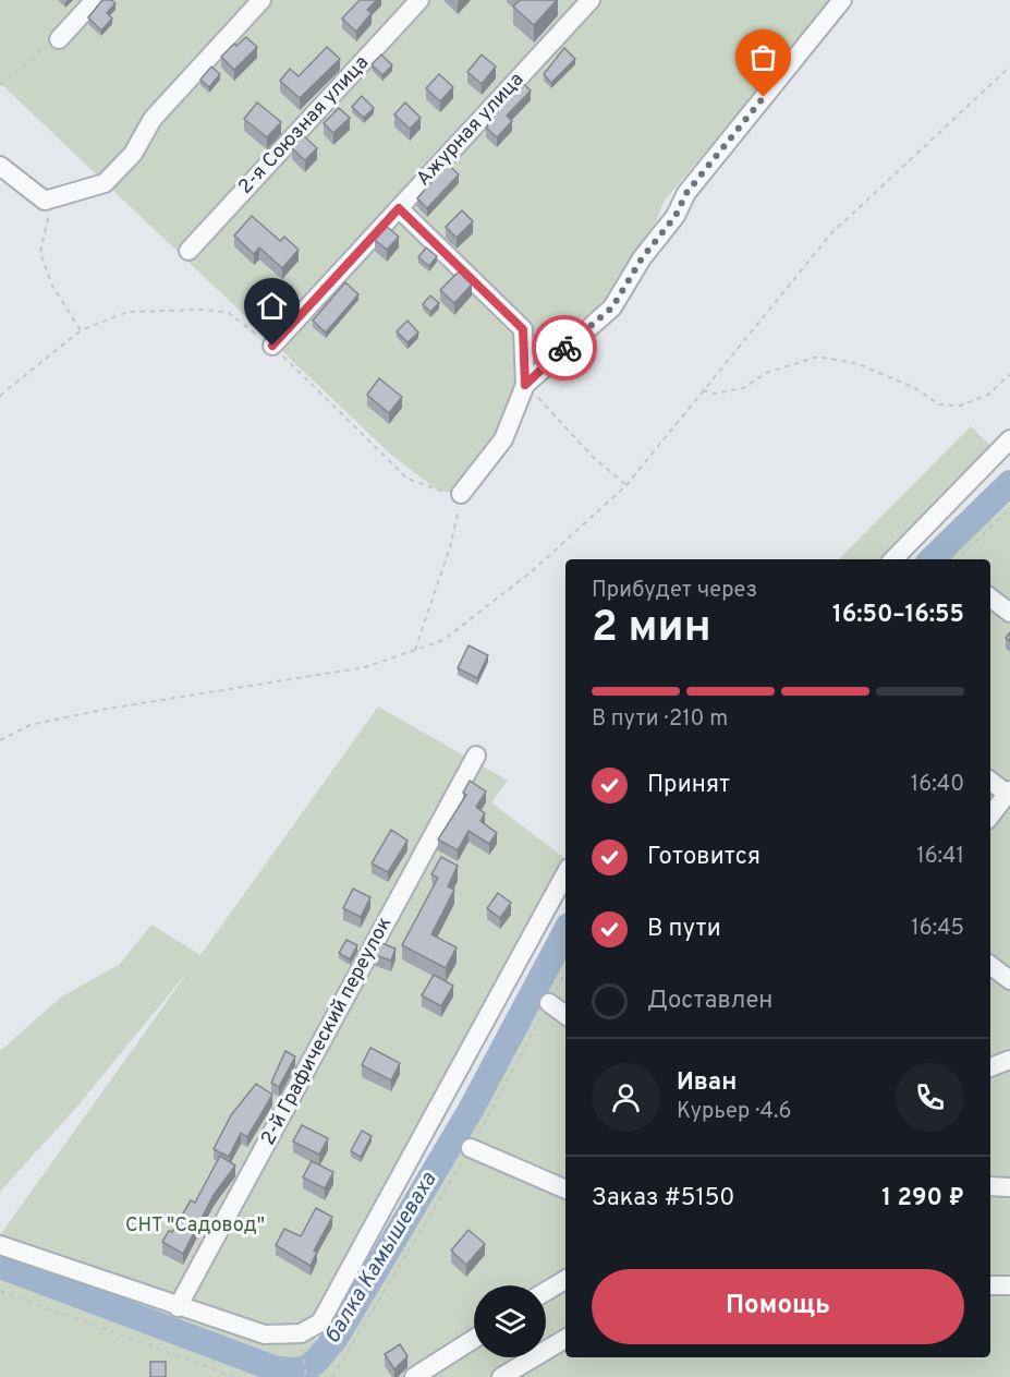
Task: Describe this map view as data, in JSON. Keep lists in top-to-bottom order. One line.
{"streets":{"street":["2-я Союзная улица","Ажурная улица","2-й Графический переулок"]},"water":["балка Камышеваха"],"parks":["СНТ \"Садовод\""],"page":{"heading":["2 мин","Прибудет через","16:50–16:55"],"panel":["Иван","Курьер · 4.6","Заказ #5150","1 290 ₽"],"bar":"В пути · 210 m","list":[["Принят","16:40"],["Готовится","16:41"],["В пути","16:45"],"Доставлен"],"buttons":"Помощь"}}
